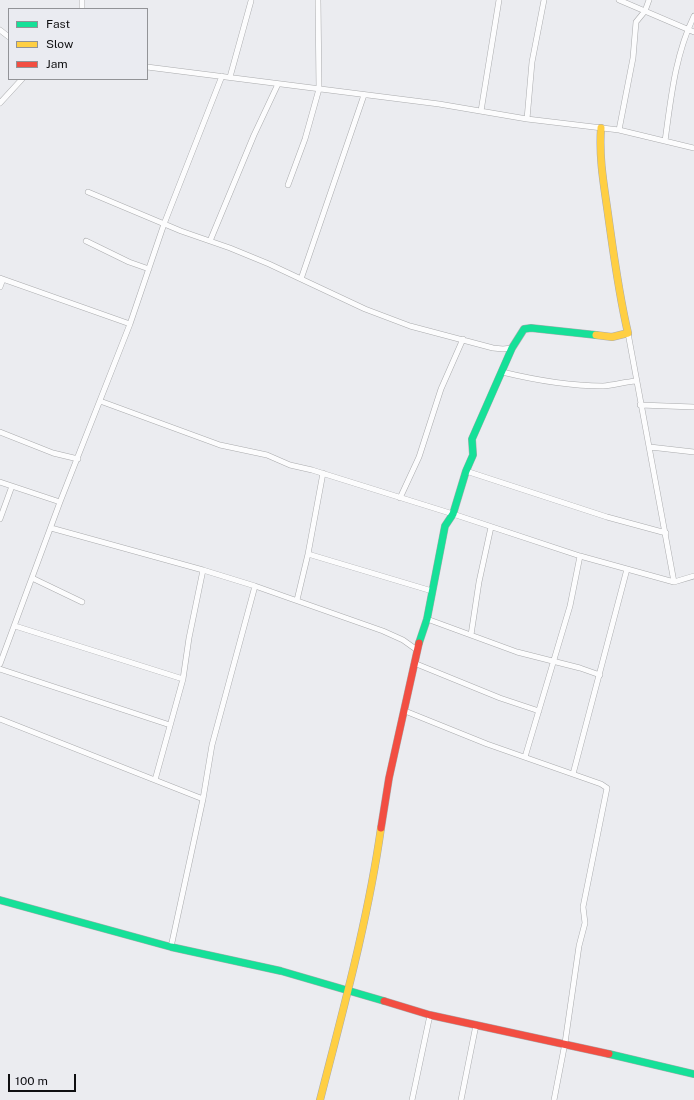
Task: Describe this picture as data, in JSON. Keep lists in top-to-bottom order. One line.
{"legend":["Fast","Slow","Jam"],"scale_bar":"100 m"}
